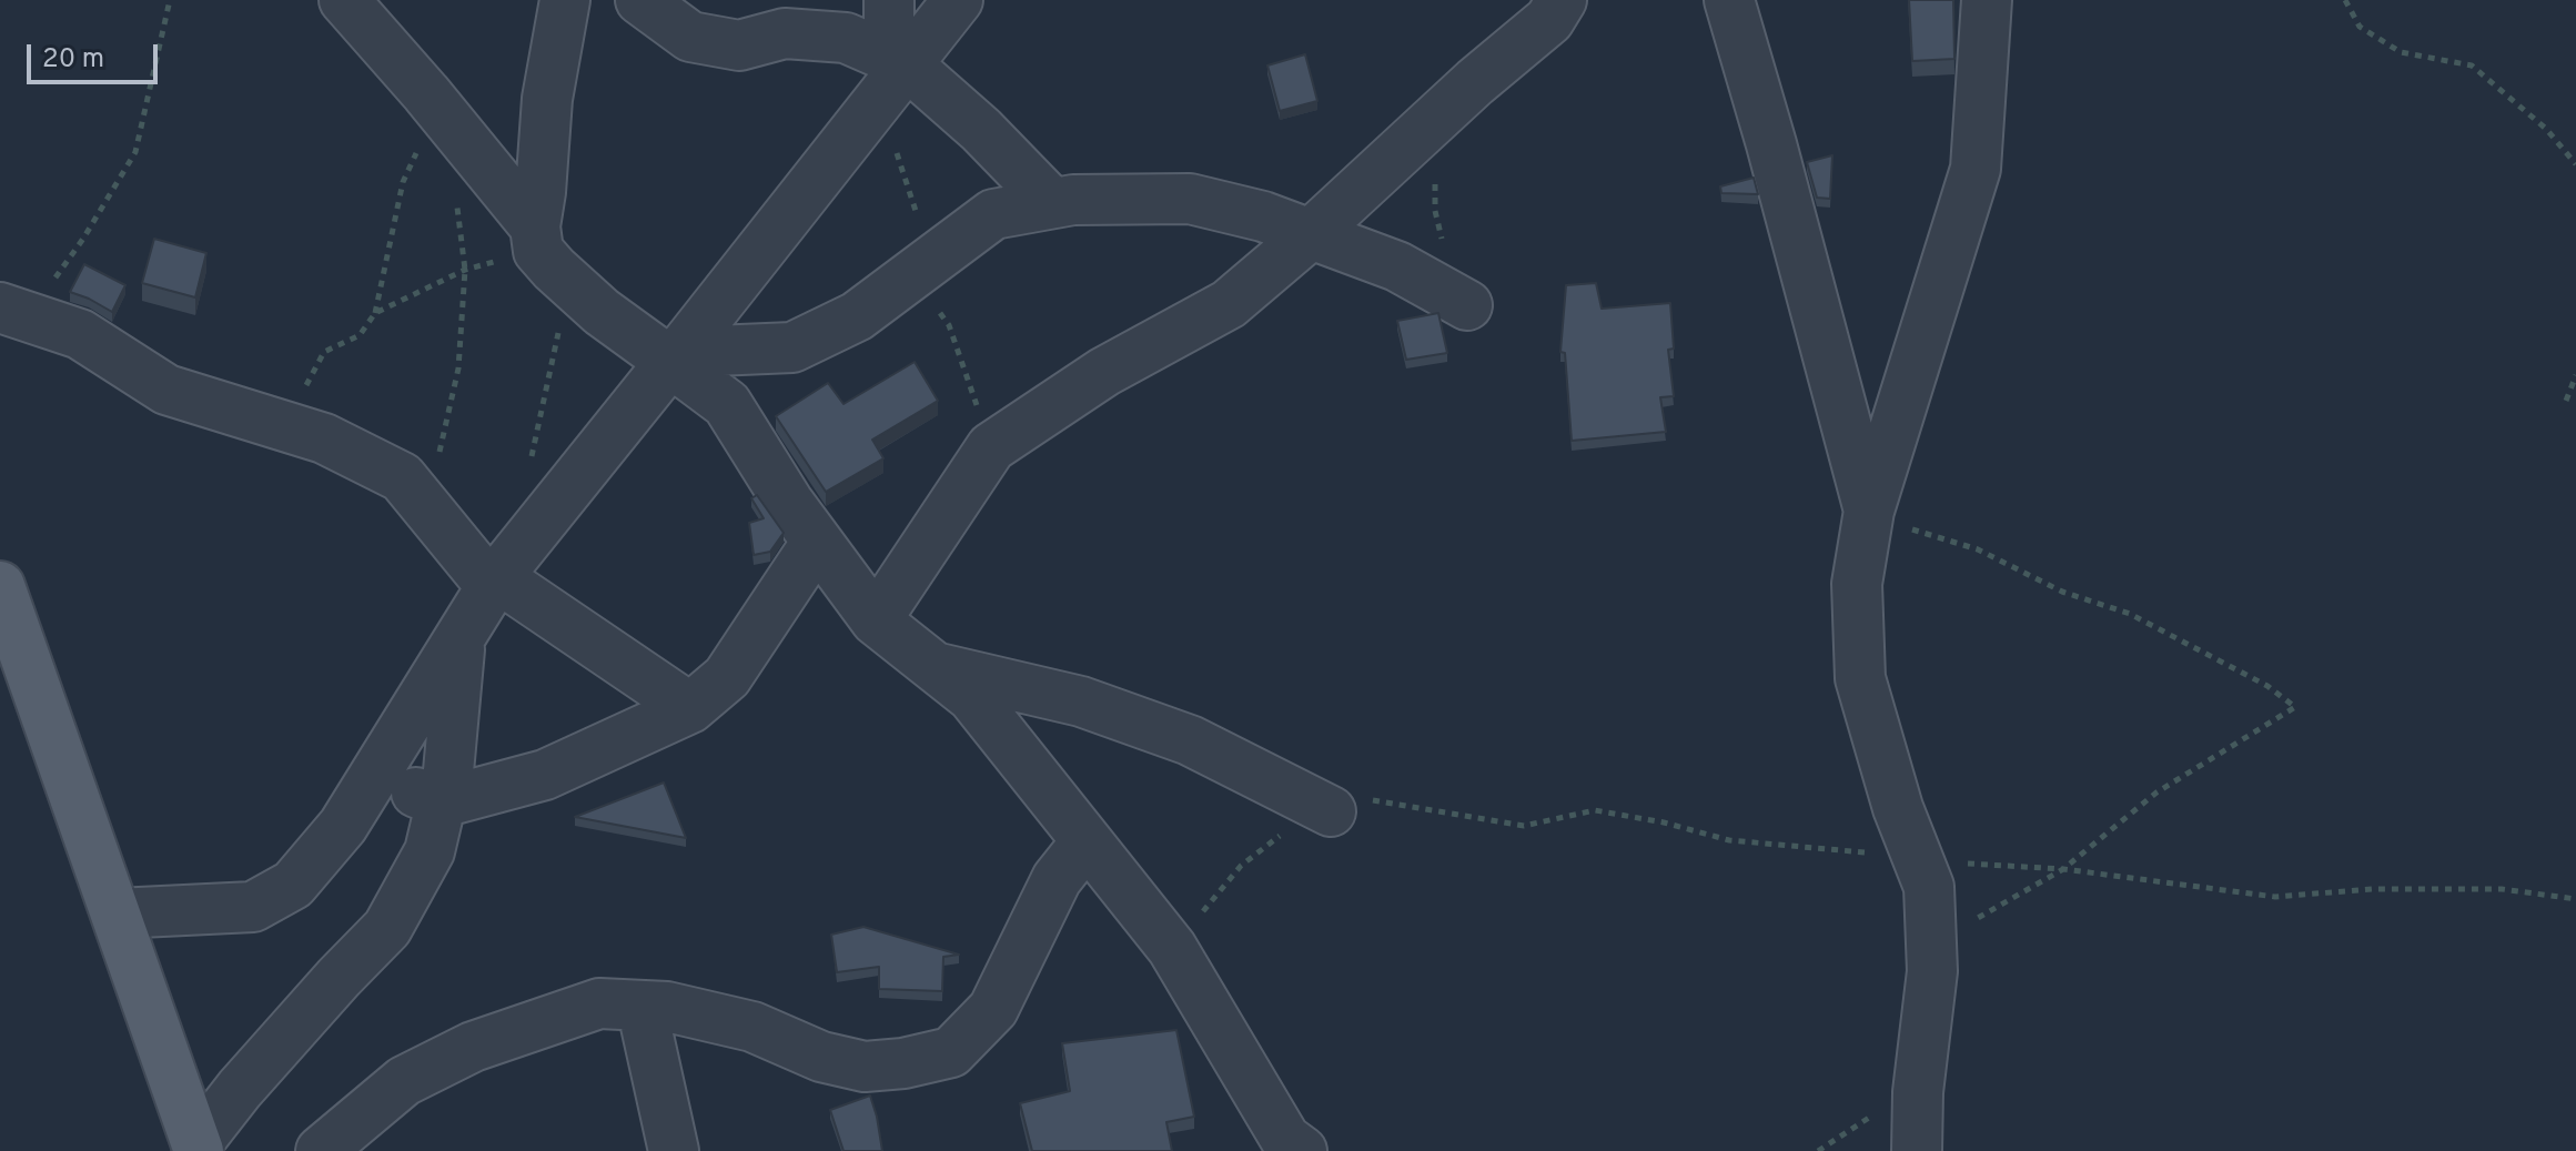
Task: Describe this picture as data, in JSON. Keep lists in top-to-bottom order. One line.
{"scale_bar":"20 m"}
